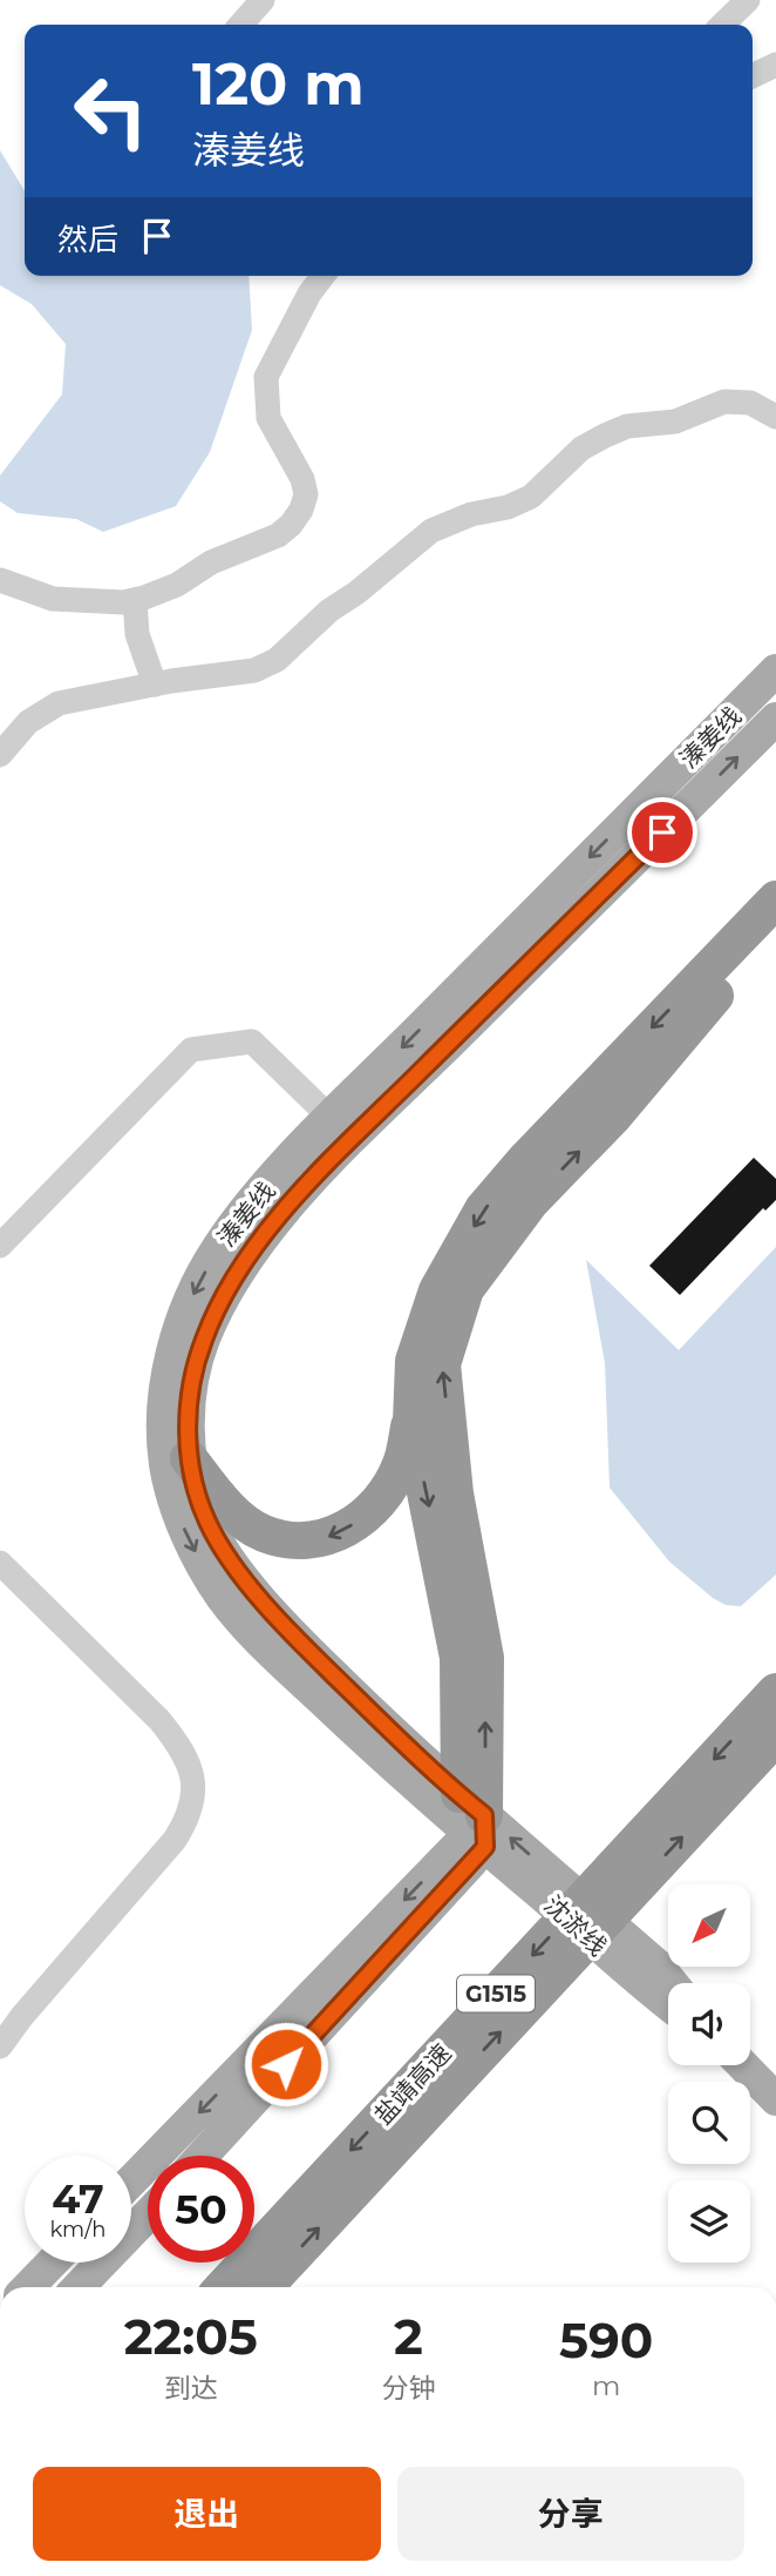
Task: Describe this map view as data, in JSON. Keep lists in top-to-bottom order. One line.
{"streets":{"highway":["G1515","盐靖高速"],"main road":["溱姜线","沈淤线"]},"crossings":[["溱姜线","沈淤线"]],"north":"bottom left","page":{"turn":["120 m","溱姜线"],"then":"然后","speed":"47 km/h","limit":"50","eta":["22:05","到达","2","分钟","590","m"],"buttons":["退出","分享"]}}
